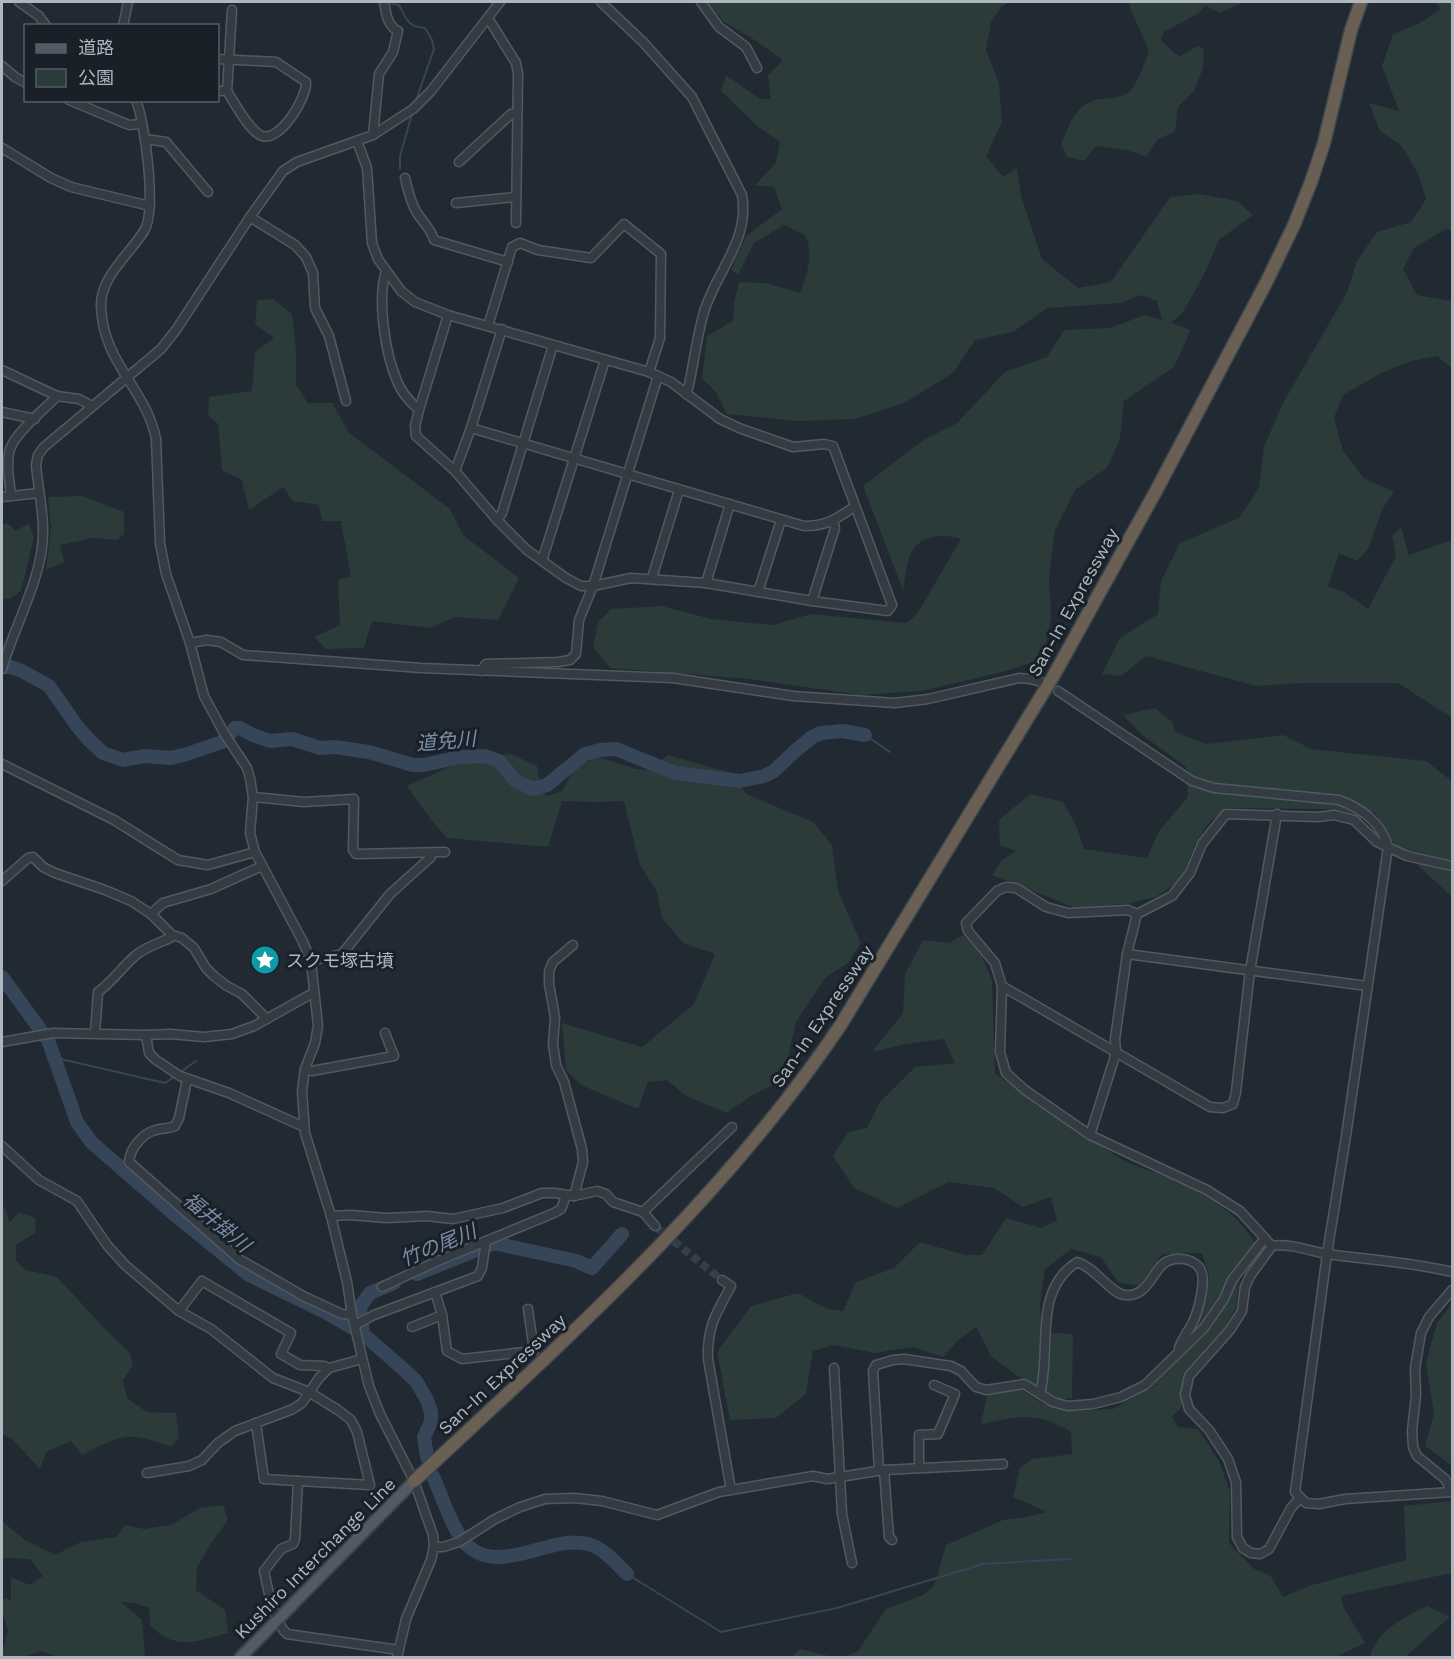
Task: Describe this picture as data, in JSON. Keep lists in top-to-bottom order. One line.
{"streets":{"highway":["San-In Expressway"],"main road":["Kushiro Interchange Line"]},"crossings":[["San-In Expressway","Kushiro Interchange Line"]],"water":["道免川","福井掛川","竹の尾川"],"places":{"place":["スクモ塚古墳"]},"legend":["道路","公園"]}
